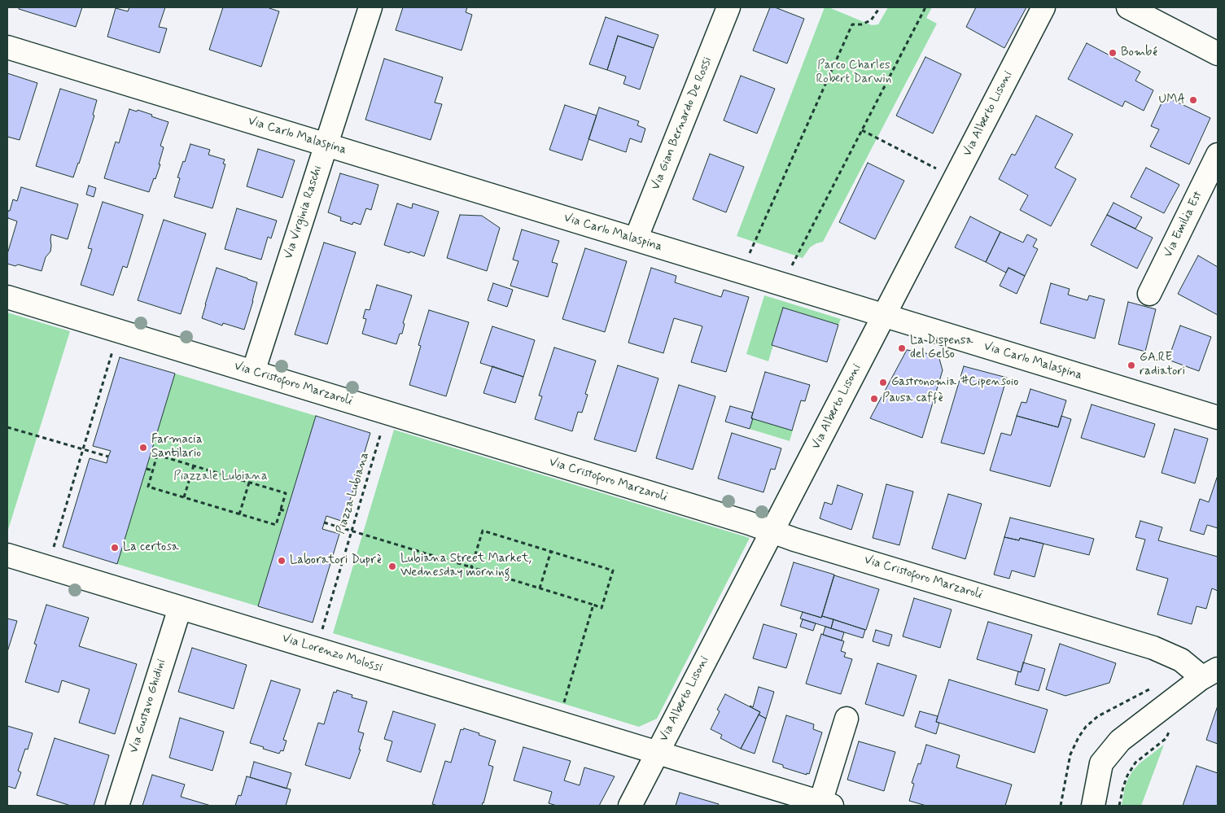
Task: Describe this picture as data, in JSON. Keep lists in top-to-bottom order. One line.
{"streets":{"street":["Via Alberto Lisoni","Via Gian Bernardo De Rossi","Via Carlo Malaspina","Via Virginia Raschi","Via Emilia Est","Via Cristoforo Marzaroli","Via Lorenzo Molossi","Via Gustavo Ghidini"],"path":["Piazza Lubiana"]},"crossings":[["Via Alberto Lisoni","Via Carlo Malaspina"],["Via Alberto Lisoni","Via Cristoforo Marzaroli"],["Via Alberto Lisoni","Via Lorenzo Molossi"],["Via Gian Bernardo De Rossi","Via Carlo Malaspina"],["Via Carlo Malaspina","Via Virginia Raschi"],["Via Virginia Raschi","Via Cristoforo Marzaroli"],["Via Cristoforo Marzaroli","Piazza Lubiana"],["Piazza Lubiana","Via Lorenzo Molossi"],["Via Lorenzo Molossi","Via Gustavo Ghidini"]],"parks":["Parco Charles Robert Darwin","Piazzale Lubiana"],"places":["Bombé","UMA","La Dispensa del Gelso","GA.RE radiatori","Gastronomia #Cipensoio","Pausa caffè","Farmacia Santilario","La certosa","Laboratori Duprè","Lubiana Street Market, Wednesday morning"]}
